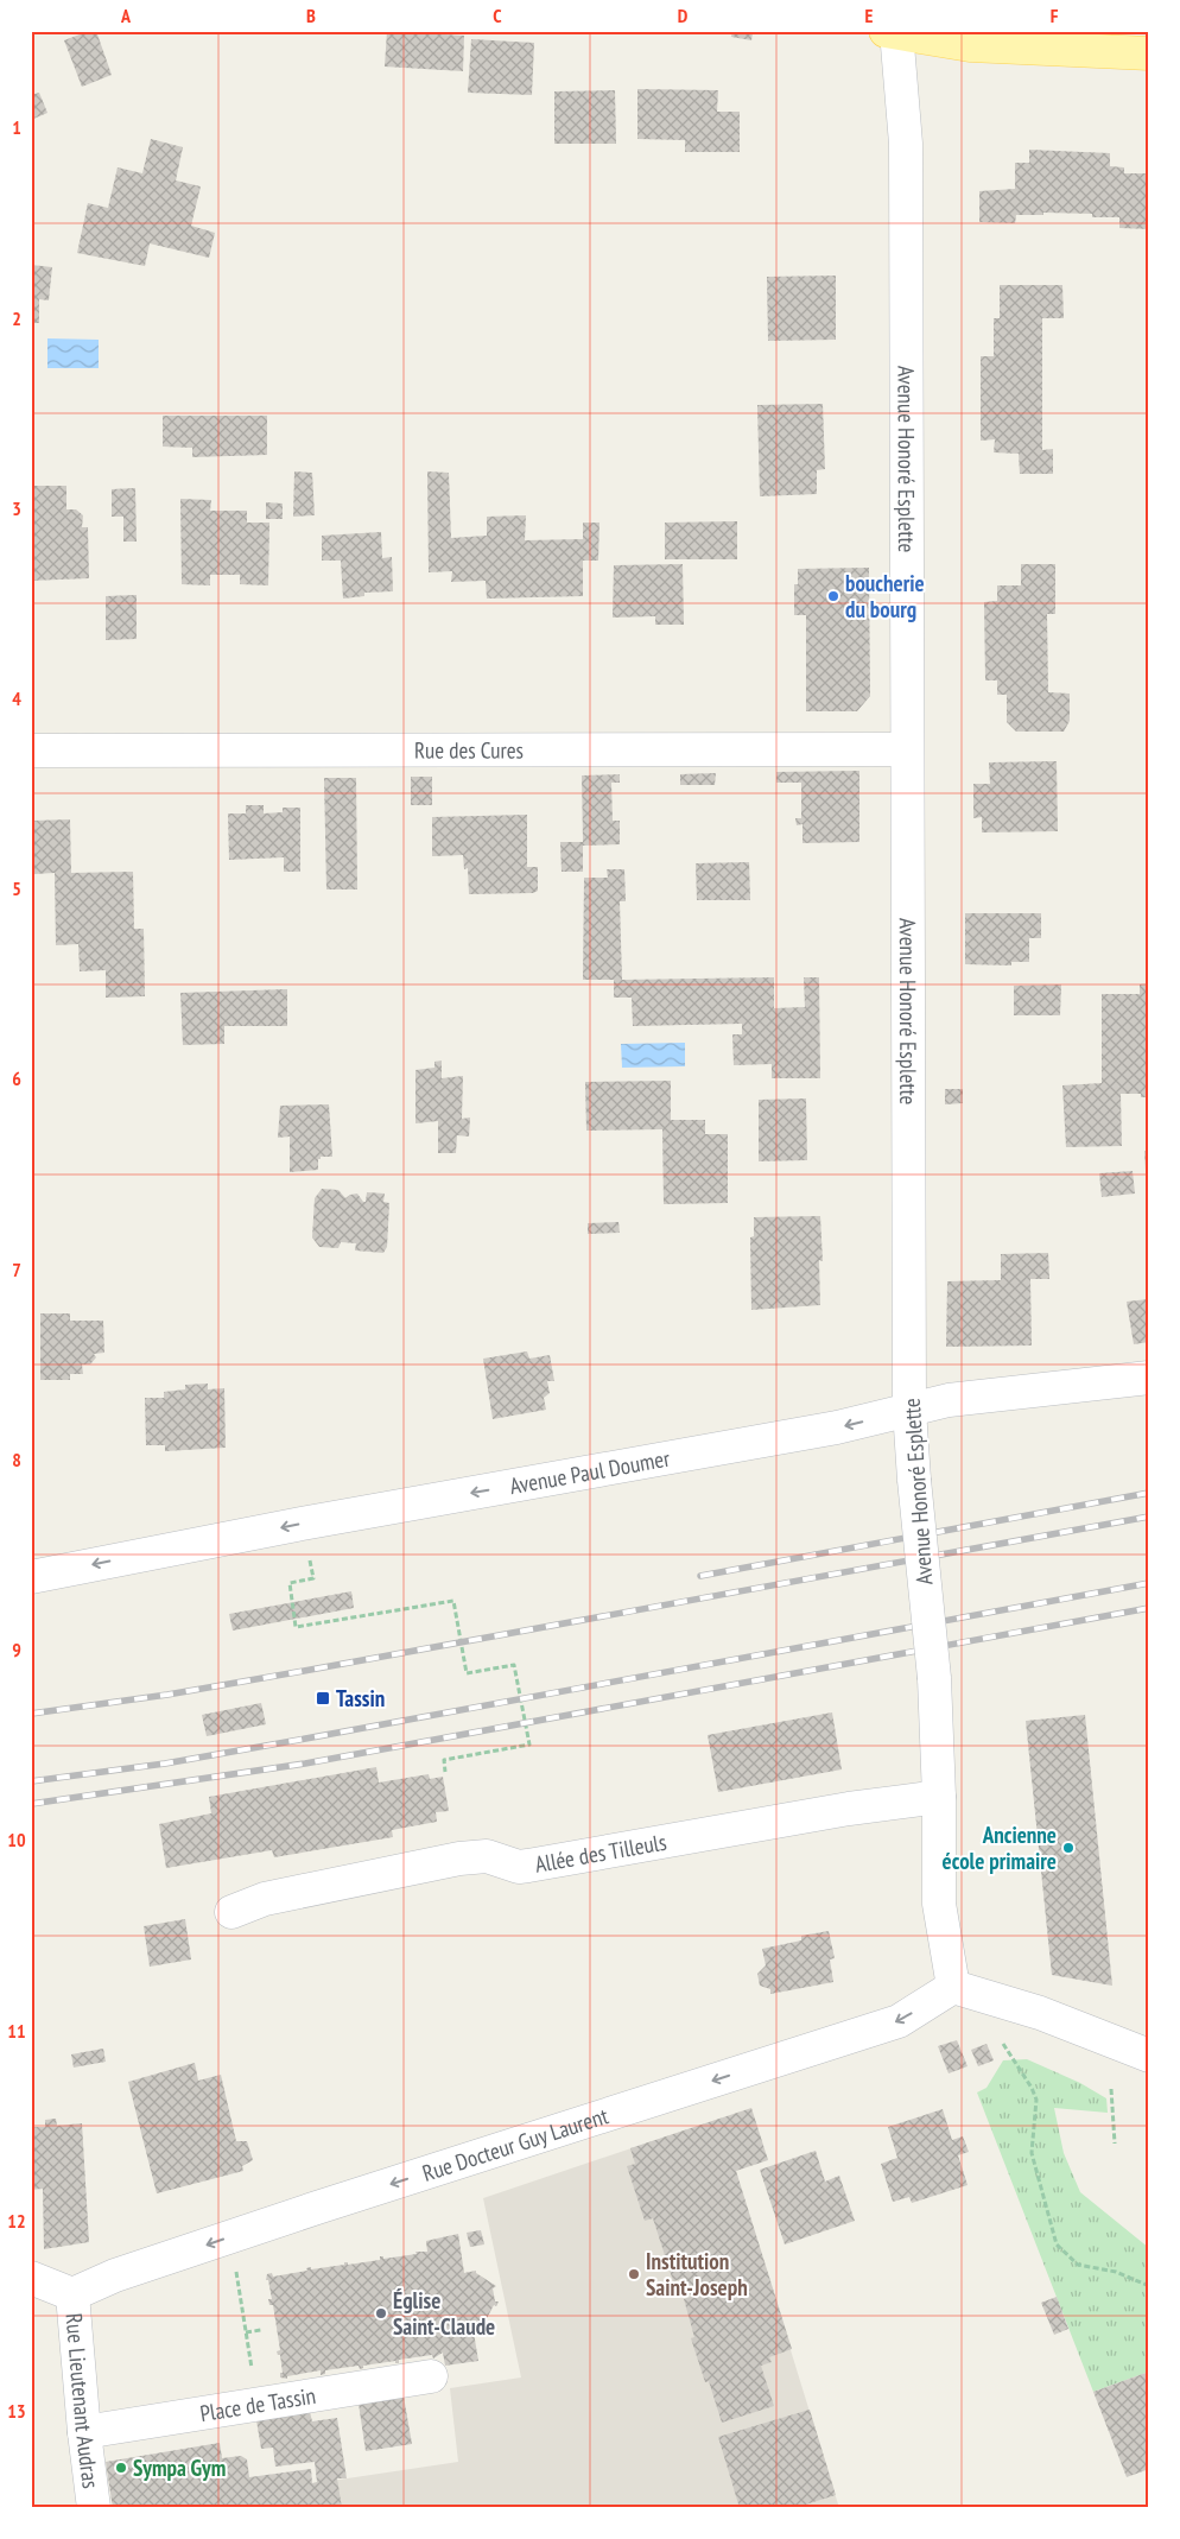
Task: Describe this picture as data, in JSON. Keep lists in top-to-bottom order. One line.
{"streets":{"street":["Avenue Honoré Esplette","Rue des Cures","Avenue Paul Doumer","Allée des Tilleuls","Rue Docteur Guy Laurent","Rue Lieutenant Audras","Place de Tassin"]},"crossings":[["Avenue Honoré Esplette","Rue des Cures"],["Avenue Honoré Esplette","Avenue Paul Doumer"],["Avenue Honoré Esplette","Allée des Tilleuls"],["Avenue Honoré Esplette","Rue Docteur Guy Laurent"],["Rue Docteur Guy Laurent","Rue Lieutenant Audras"],["Rue Lieutenant Audras","Place de Tassin"]],"one_way":["Avenue Paul Doumer","Rue Docteur Guy Laurent"],"places":{"other":["boucherie du bourg","Ancienne école primaire","Institution Saint-Joseph","Église Saint-Claude","Sympa Gym"],"transit":["Tassin"]},"grid":{"columns":["A","B","C","D","E","F"],"rows":["1","2","3","4","5","6","7","8","9","10","11","12","13"]}}
